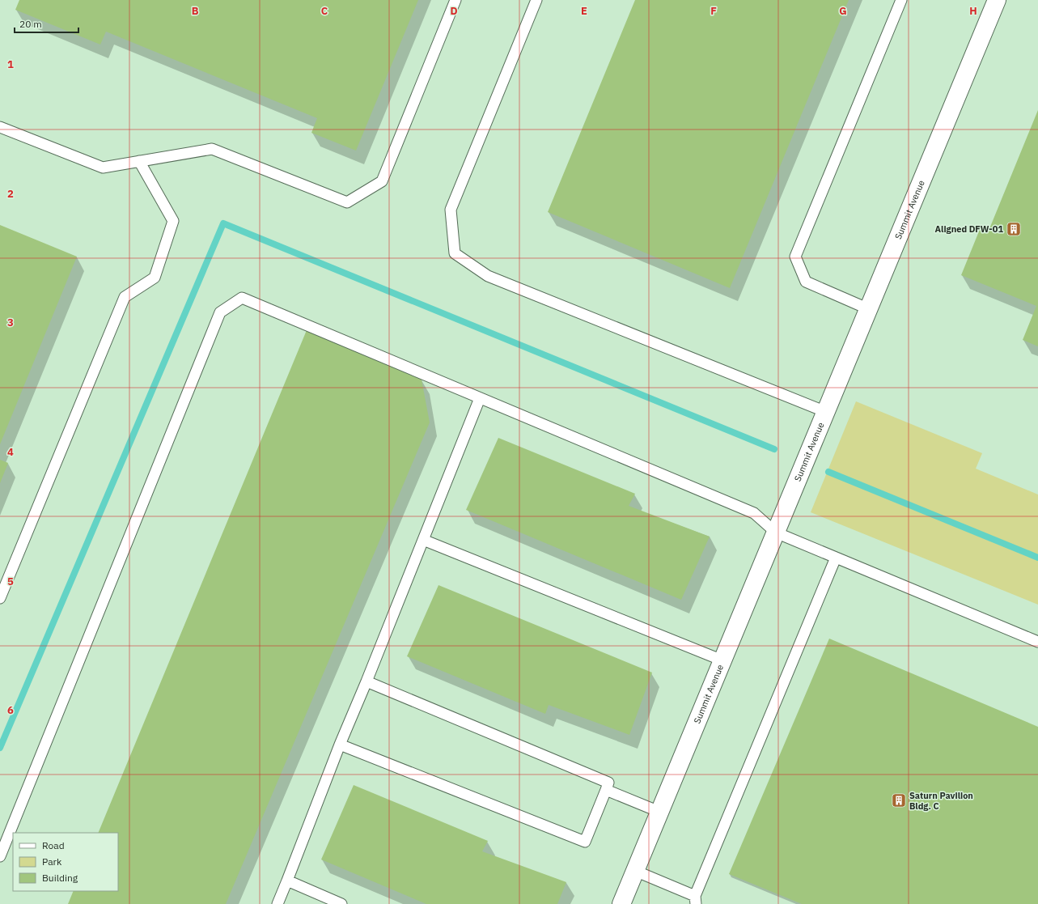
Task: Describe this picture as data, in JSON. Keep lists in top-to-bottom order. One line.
{"streets":{"street":["Summit Avenue"]},"places":{"building":["Aligned DFW-01","Saturn Pavilion Bldg. C"]},"legend":["Road","Park","Building"],"scale_bar":"20 m","grid":{"columns":["B","C","D","E","F","G","H"],"rows":["1","2","3","4","5","6"]}}
